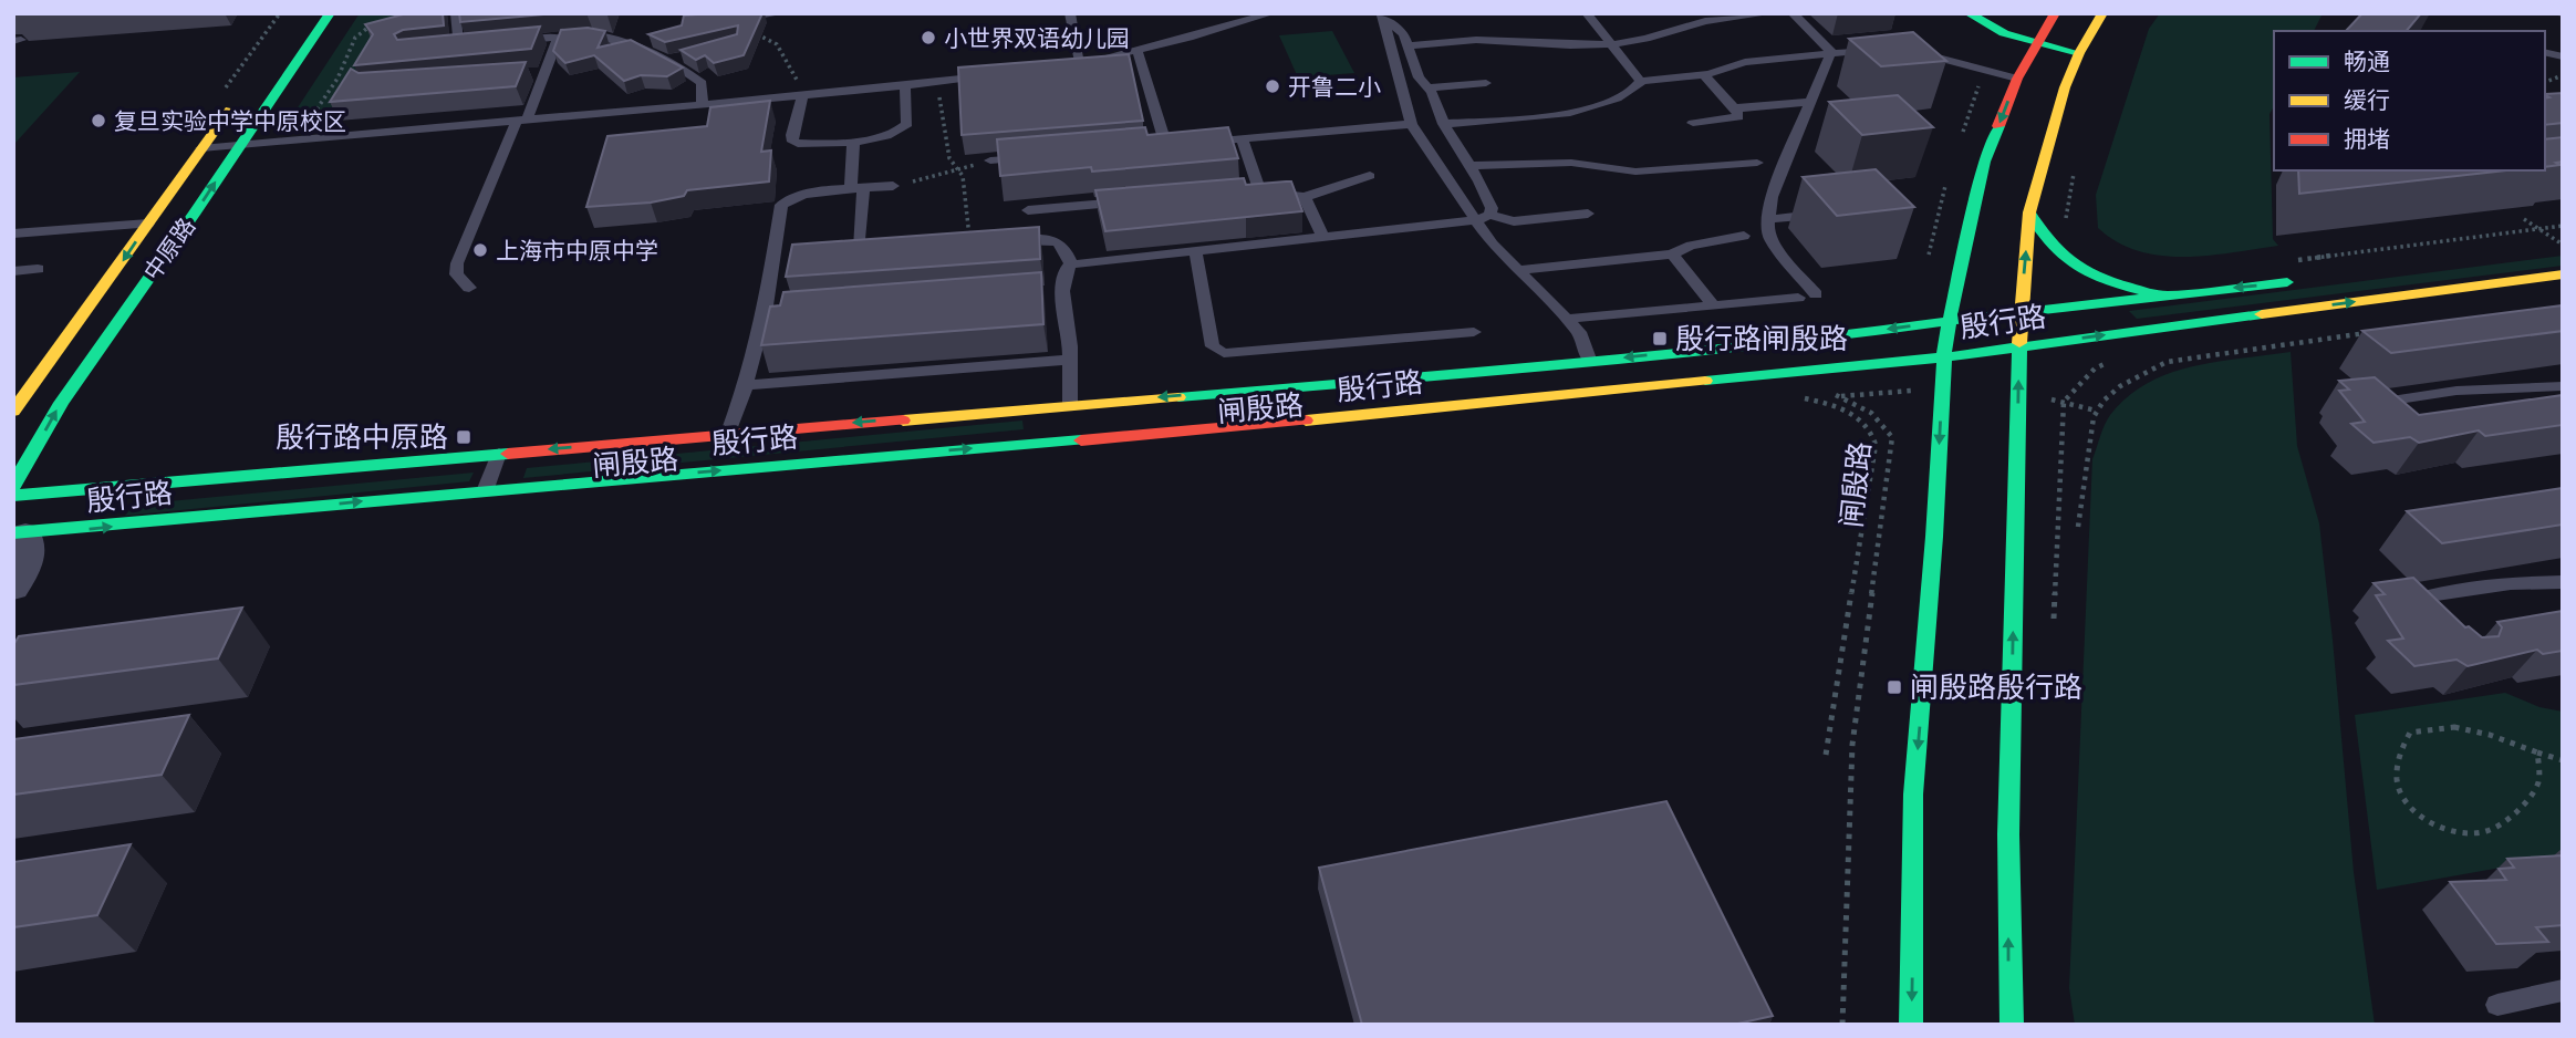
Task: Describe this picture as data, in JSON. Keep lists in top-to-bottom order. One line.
{"streets":{"main road":["中原路","殷行路"],"path":["闸殷路"]},"places":{"other":["小世界双语幼儿园","开鲁二小","复旦实验中学中原校区","上海市中原中学"],"transit":["殷行路闸殷路","殷行路中原路","闸殷路殷行路"]},"legend":["畅通","缓行","拥堵"]}
